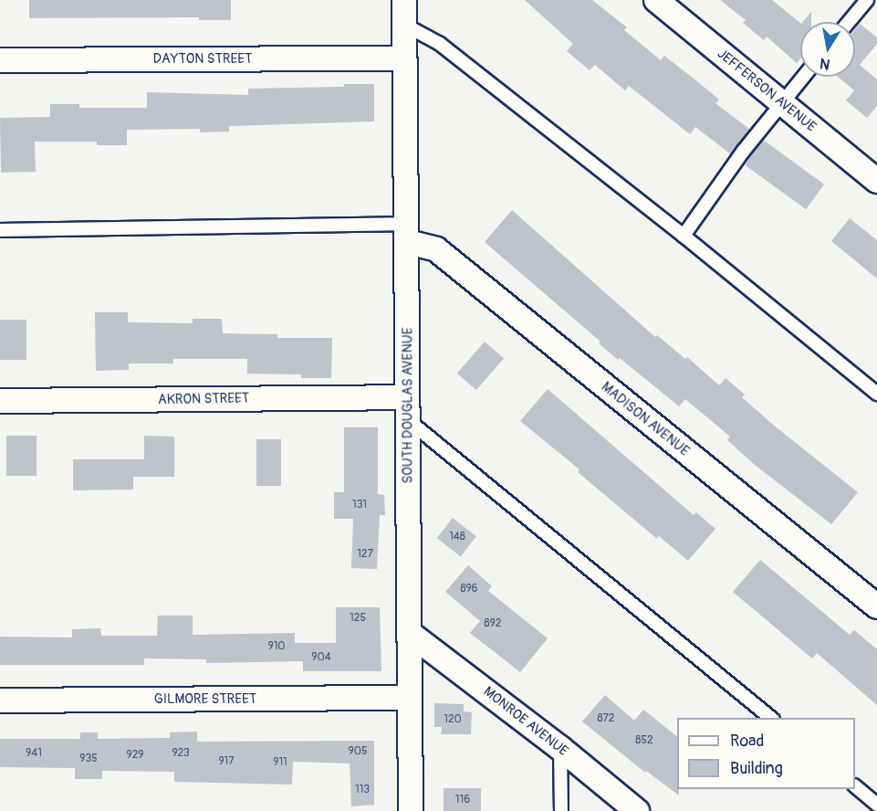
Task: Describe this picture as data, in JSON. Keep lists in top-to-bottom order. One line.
{"streets":{"street":["DAYTON STREET","JEFFERSON AVENUE","AKRON STREET","SOUTH DOUGLAS AVENUE","MADISON AVENUE","GILMORE STREET","MONROE AVENUE"]},"crossings":[["DAYTON STREET","SOUTH DOUGLAS AVENUE"],["AKRON STREET","SOUTH DOUGLAS AVENUE"],["SOUTH DOUGLAS AVENUE","MADISON AVENUE"],["SOUTH DOUGLAS AVENUE","GILMORE STREET"],["SOUTH DOUGLAS AVENUE","MONROE AVENUE"]],"house_numbers":["131","148","127","896","125","892","910","904","872","120","852","905","941","923","929","935","917","911","113","116"],"legend":["Road","Building"],"north":"bottom"}
